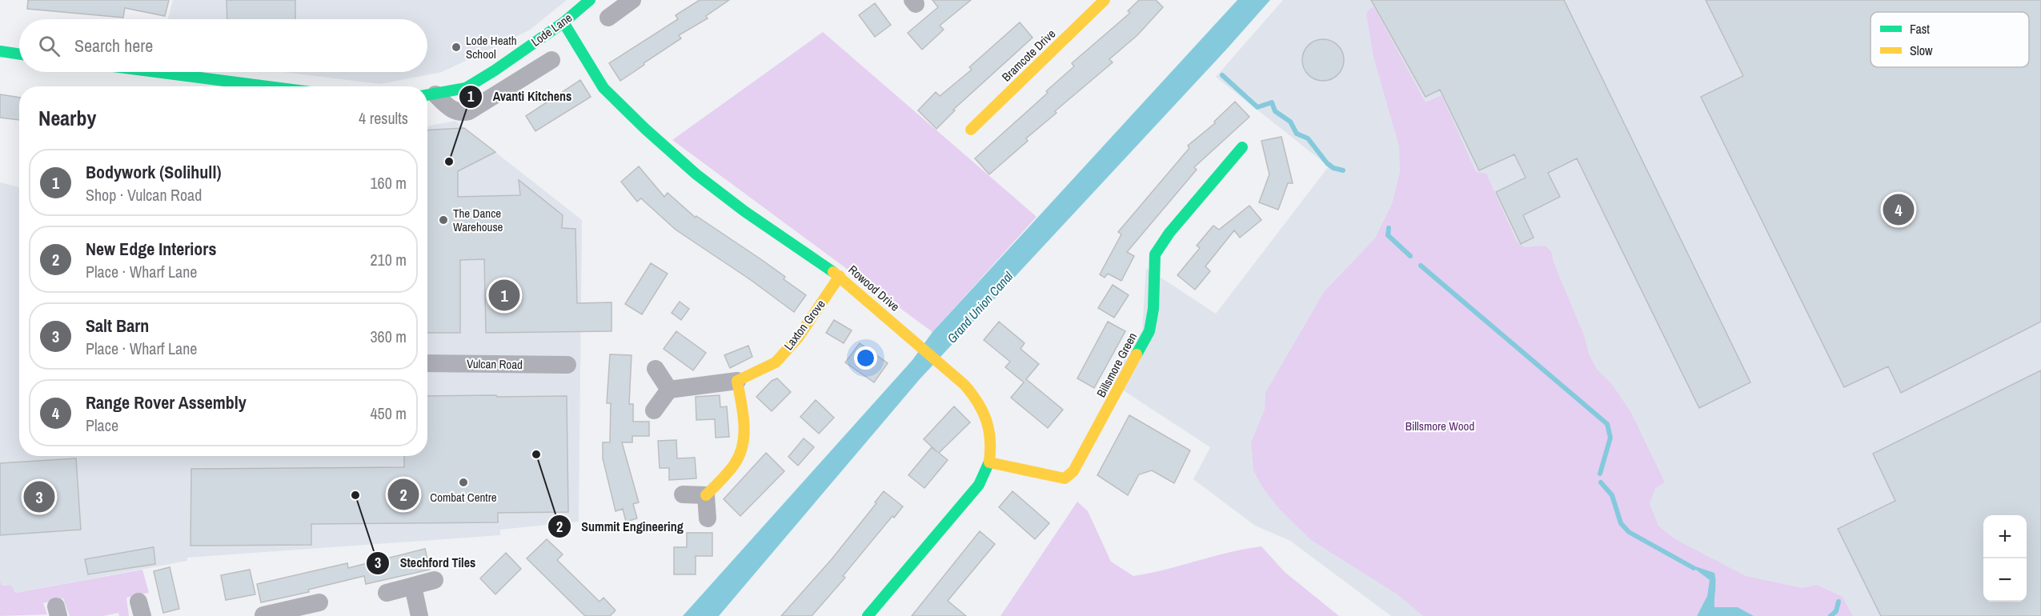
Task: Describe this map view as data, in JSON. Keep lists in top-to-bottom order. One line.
{"streets":{"street":["Lode Lane","Bramcote Drive","Rowood Drive","Laxton Grove","Vulcan Road","Billsmore Green"]},"crossings":[["Lode Lane","Rowood Drive"],["Rowood Drive","Laxton Grove"],["Rowood Drive","Billsmore Green"]],"water":["Grand Union Canal"],"parks":["Billsmore Wood"],"places":["Lode Heath School","Avanti Kitchens","The Dance Warehouse","Summit Engineering","Combat Centre","Stechford Tiles"],"legend":["Fast","Slow"],"page":{"search":"Search here","heading":["Nearby","4 results"],"list":[{"mark":"1","name":"Bodywork (Solihull)","note":"Shop · Vulcan Road","value":"160 m"},{"mark":"2","name":"New Edge Interiors","note":"Place · Wharf Lane","value":"210 m"},{"mark":"3","name":"Salt Barn","note":"Place · Wharf Lane","value":"360 m"},{"mark":"4","name":"Range Rover Assembly","note":"Place","value":"450 m"}],"pins":["4","1","2","3"],"map_buttons":["+","−"]}}
